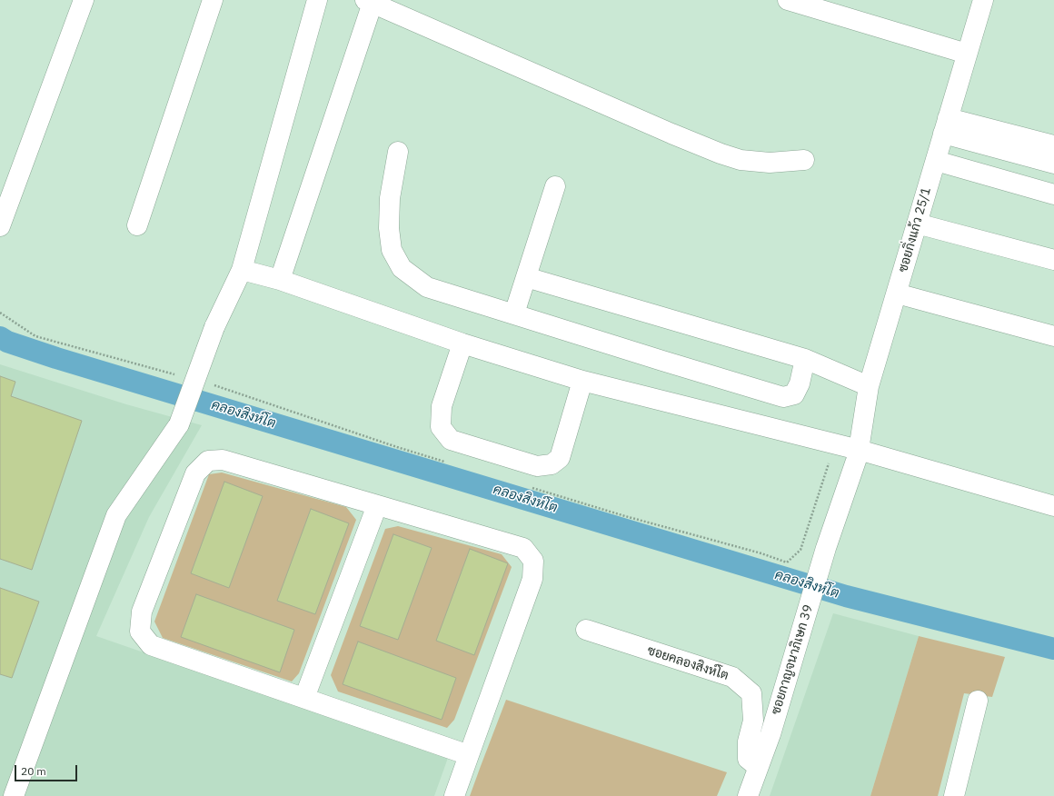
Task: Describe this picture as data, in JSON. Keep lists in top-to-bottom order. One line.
{"streets":{"street":["ซอยกิ่งแก้ว 25/1","ซอยกาญจนาภิเษก 39","ซอยคลองสิงห์โต"]},"crossings":[["ซอยกิ่งแก้ว 25/1","ซอยกาญจนาภิเษก 39"],["ซอยกาญจนาภิเษก 39","ซอยคลองสิงห์โต"]],"water":["คลองสิงห์โต"],"scale_bar":"20 m"}
